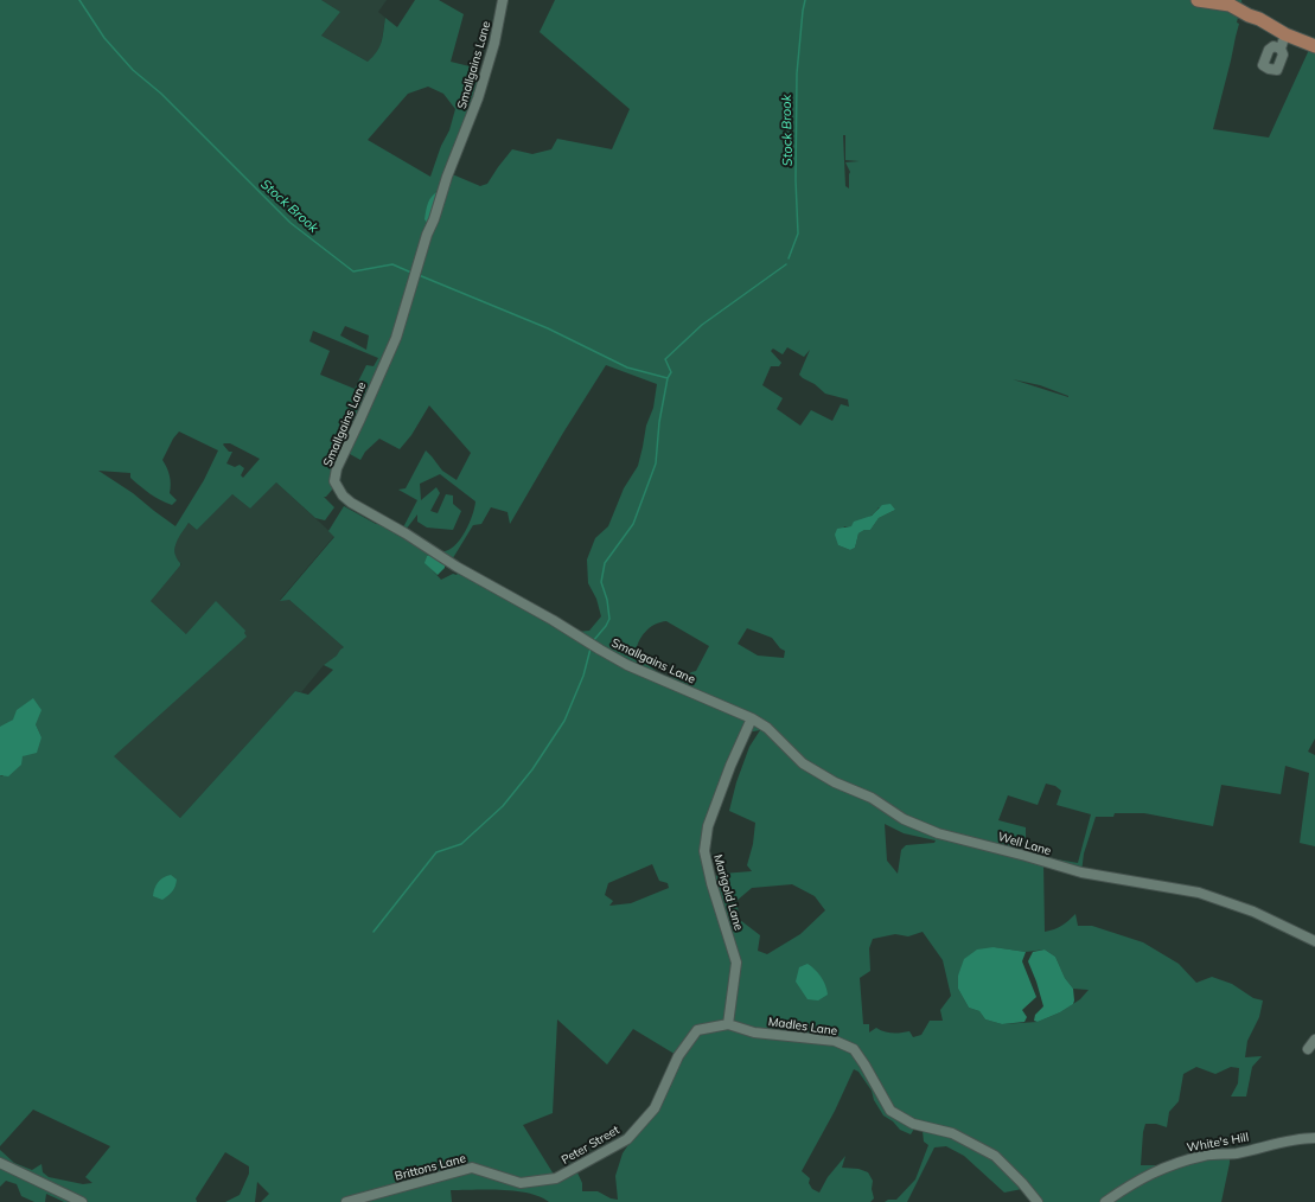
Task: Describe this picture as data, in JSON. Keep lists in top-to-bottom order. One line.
{"streets":{"street":["Smallgains Lane","Well Lane","Marigold Lane","Madles Lane","White's Hill","Peter Street","Brittons Lane"]},"crossings":[["Smallgains Lane","Well Lane"],["Smallgains Lane","Marigold Lane"],["Well Lane","Marigold Lane"],["Marigold Lane","Madles Lane"],["Marigold Lane","Peter Street"],["Madles Lane","Peter Street"],["Peter Street","Brittons Lane"]],"water":["Stock Brook"]}
